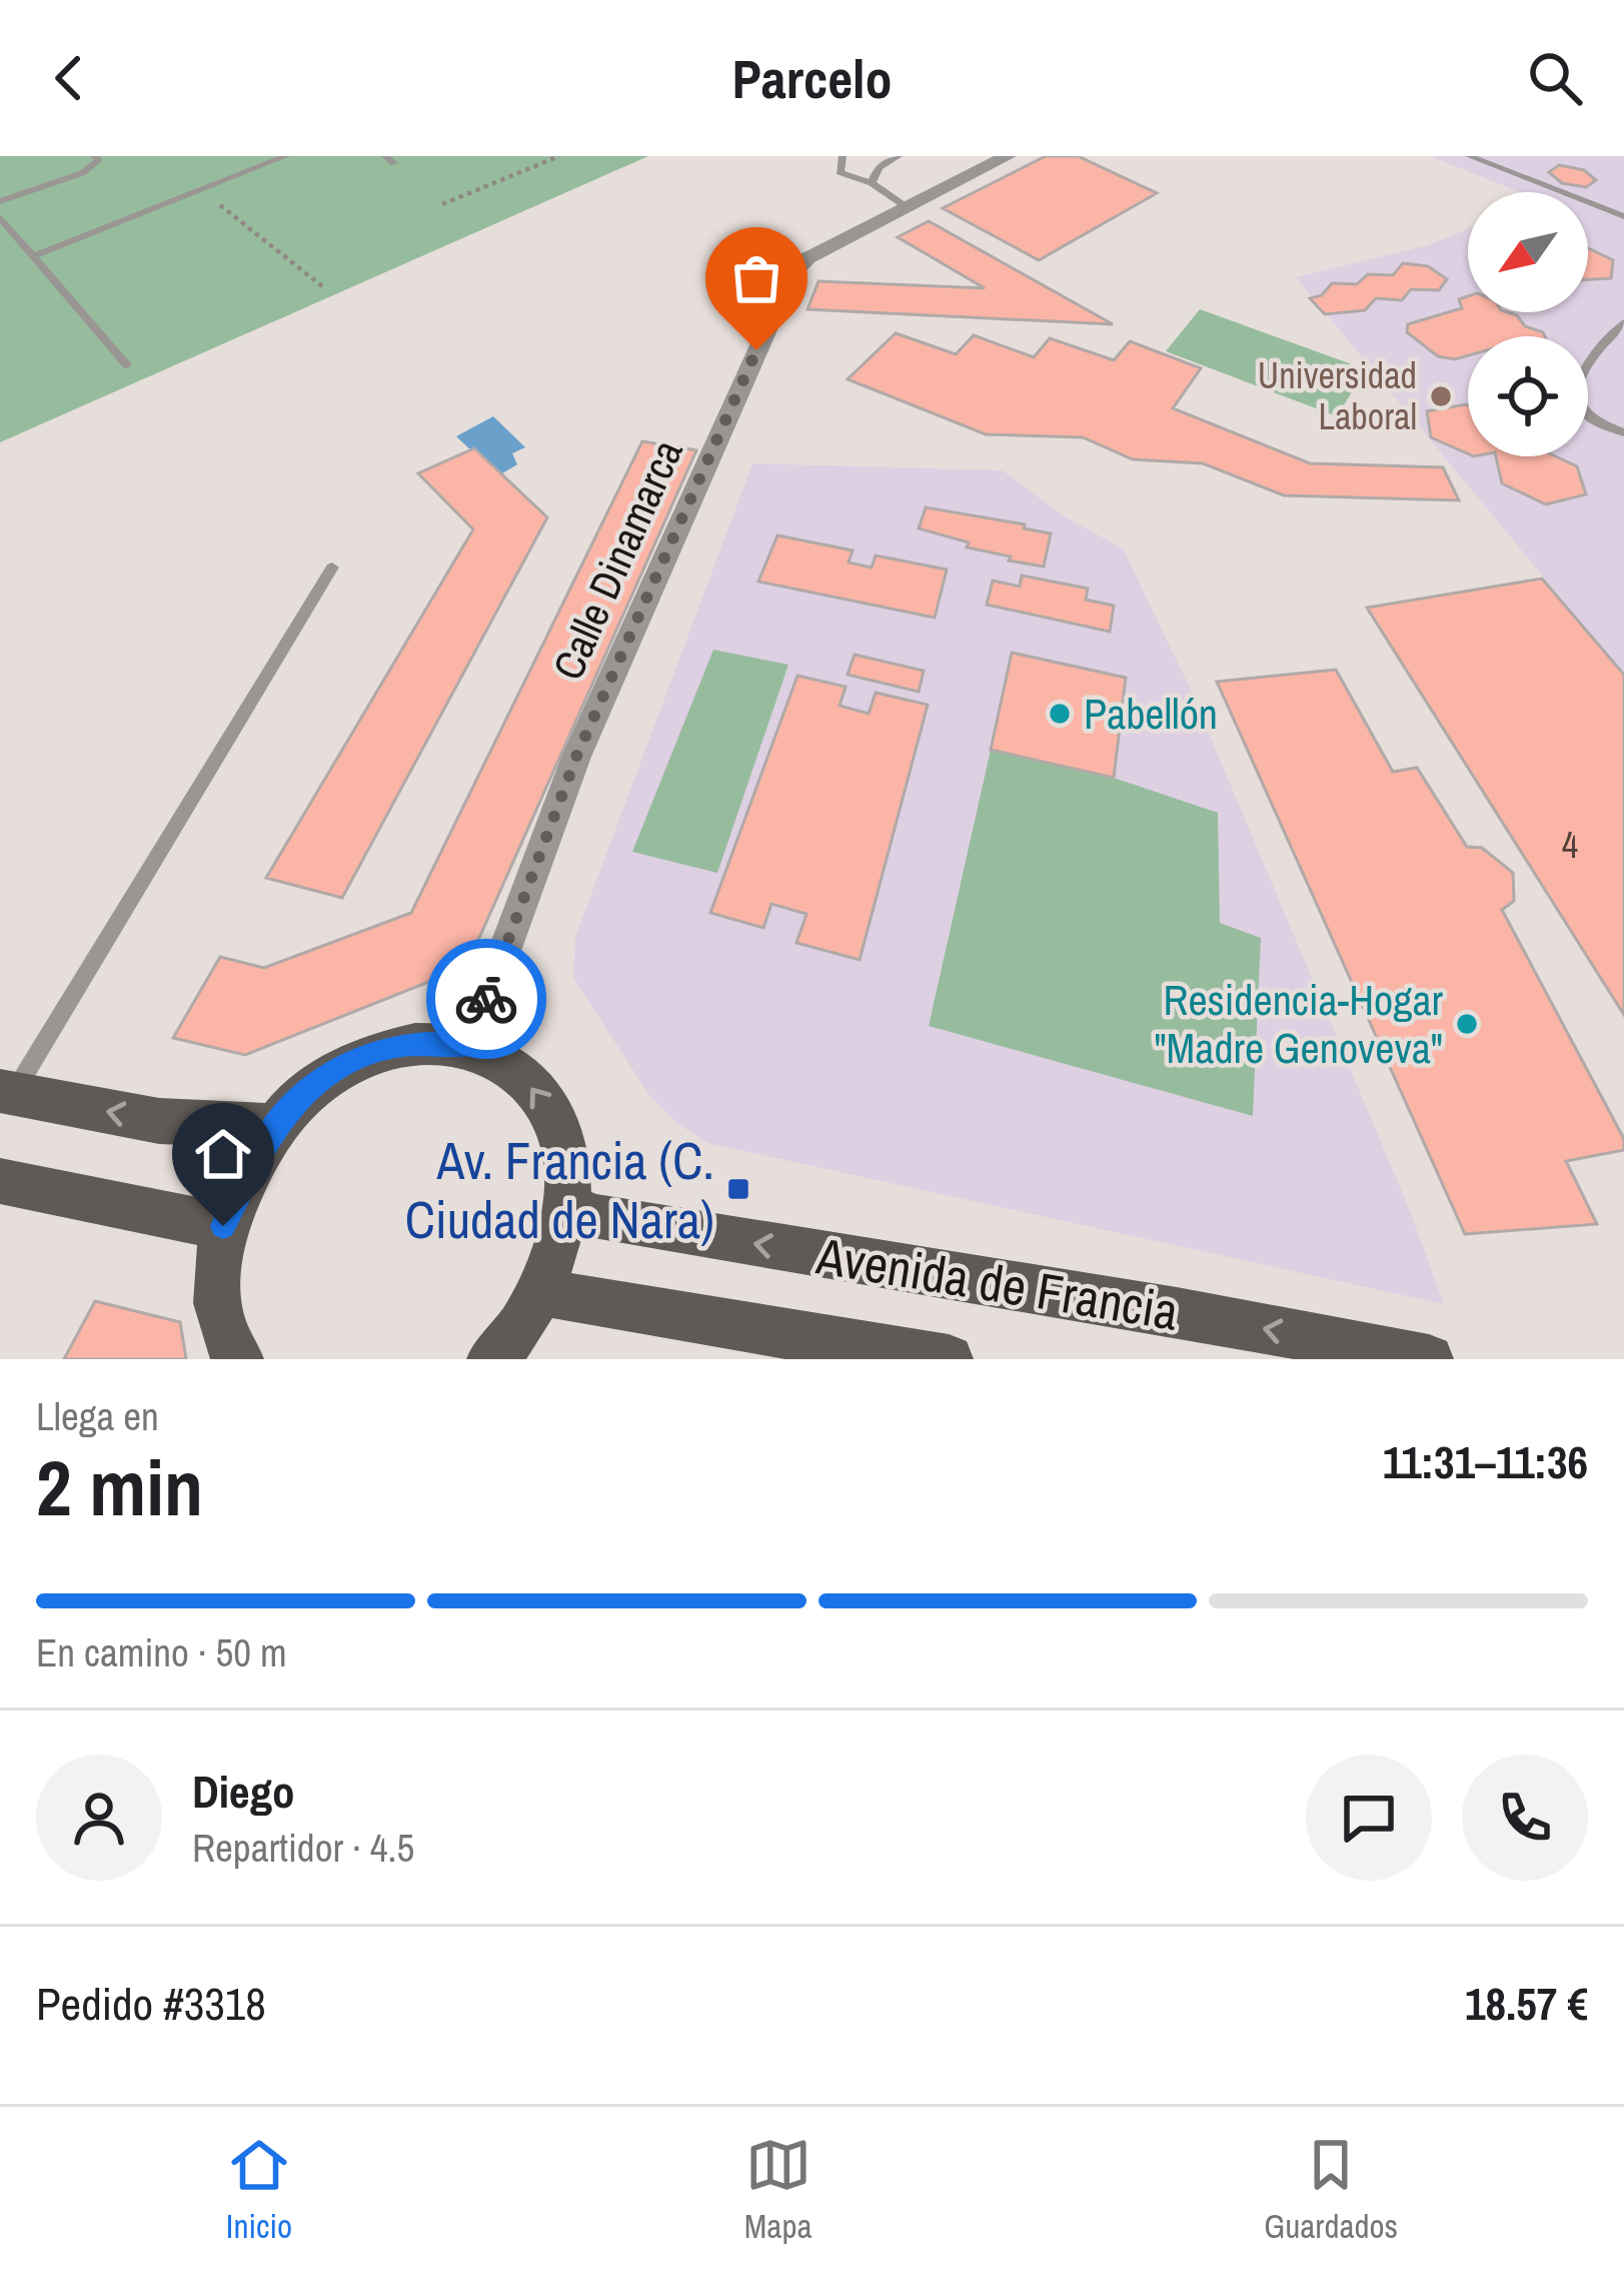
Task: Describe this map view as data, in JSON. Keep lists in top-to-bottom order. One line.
{"streets":{"main road":["Avenida de Francia"],"street":["Calle Dinamarca"]},"places":{"other":["Universidad Laboral","Pabellón","Residencia-Hogar \"Madre Genoveva\""],"transit":["Av. Francia (C. Ciudad de Nara)"]},"house_numbers":["4"],"north":"bottom left","page":{"header":"Parcelo","heading":["2 min","Llega en","11:31–11:36"],"panel":["Diego","Repartidor · 4.5","Pedido #3318","18.57 €"],"bar":"En camino · 50 m","tabs":["Inicio","Mapa","Guardados"]}}
